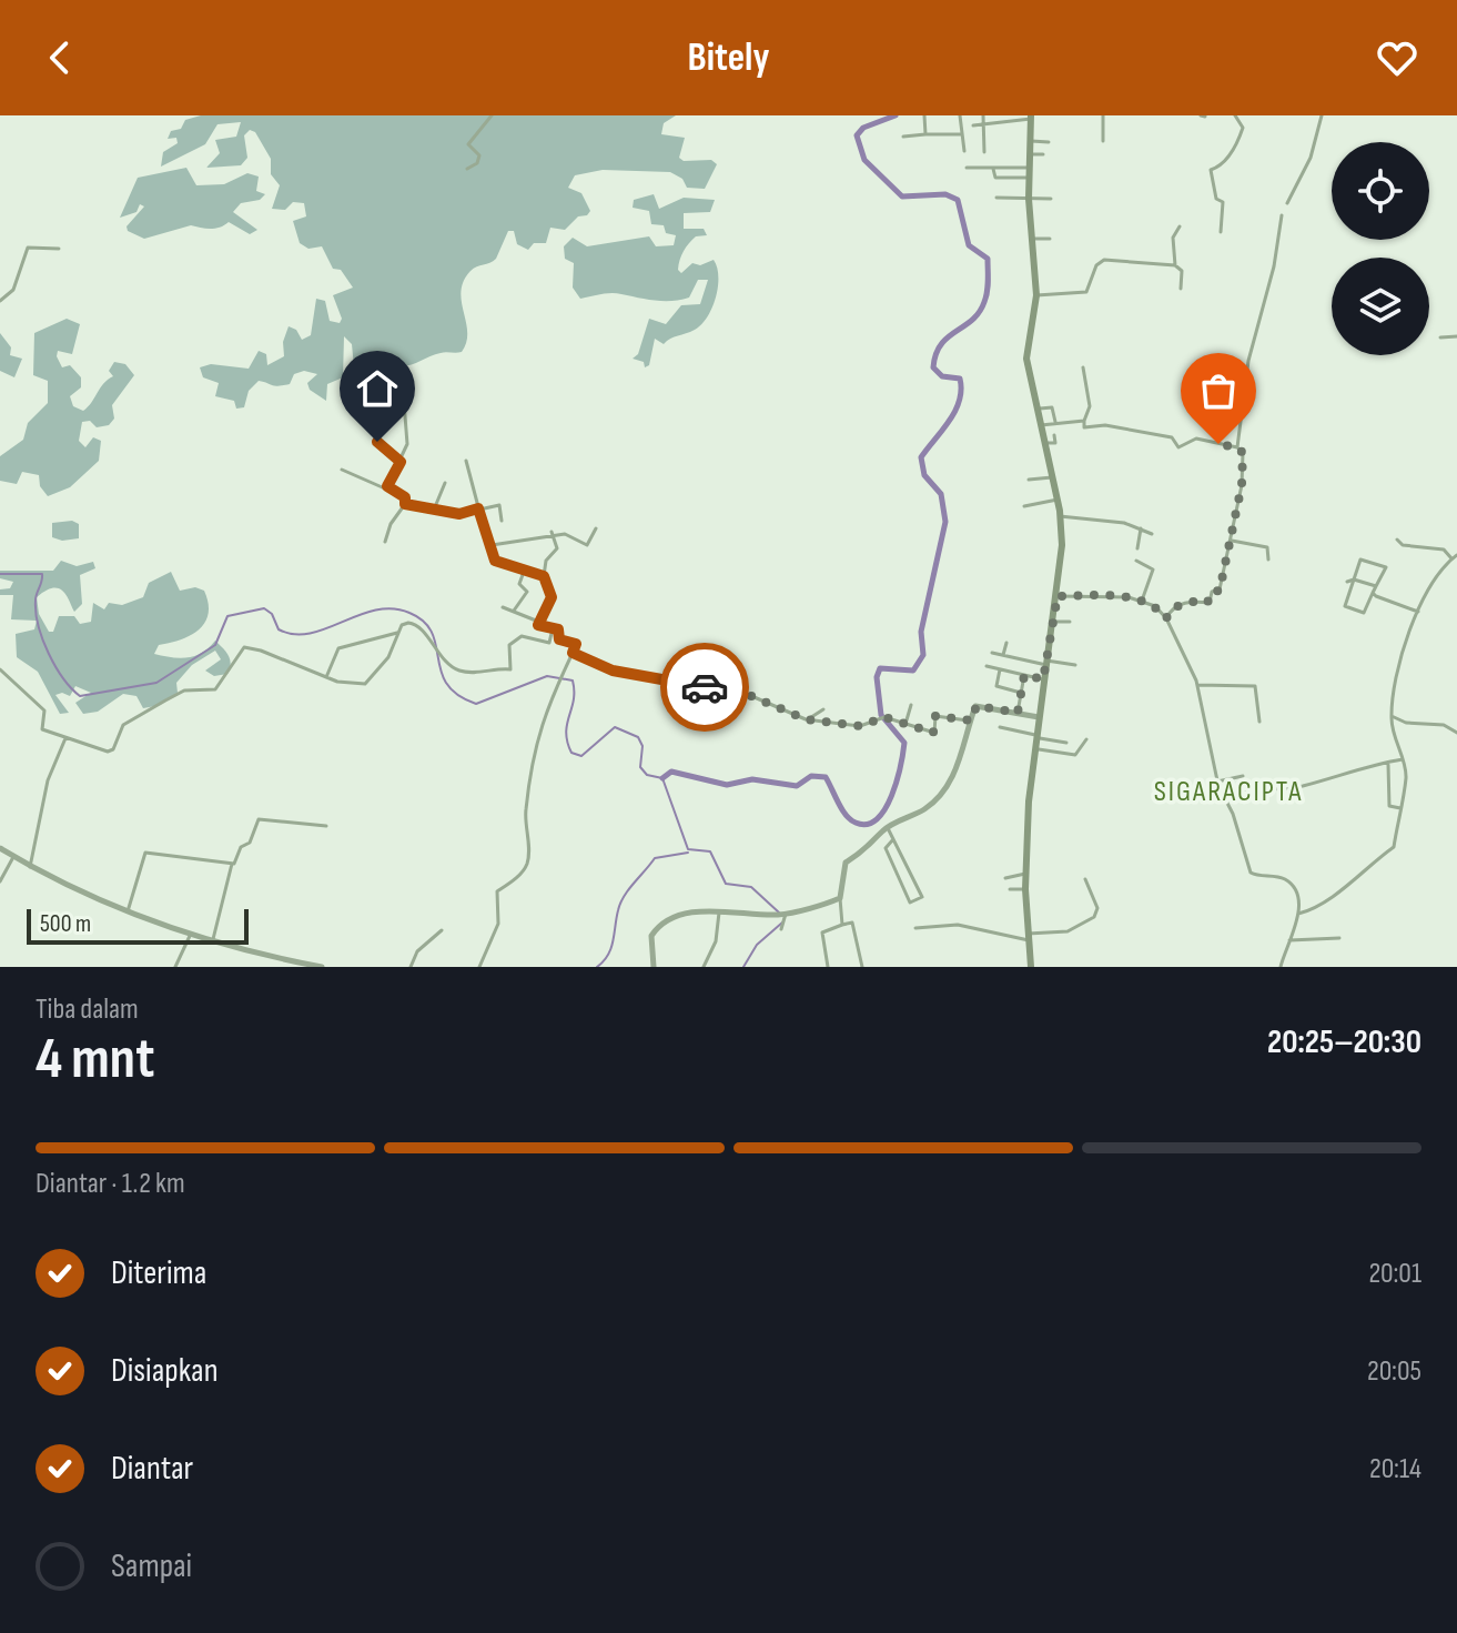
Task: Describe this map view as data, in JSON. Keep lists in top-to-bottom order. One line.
{"districts":["SIGARACIPTA"],"scale_bar":"500 m","page":{"header":"Bitely","scale":"500 m","heading":["4 mnt","Tiba dalam","20:25–20:30"],"bar":"Diantar · 1.2 km","list":[["Diterima","20:01"],["Disiapkan","20:05"],["Diantar","20:14"],"Sampai"]}}
